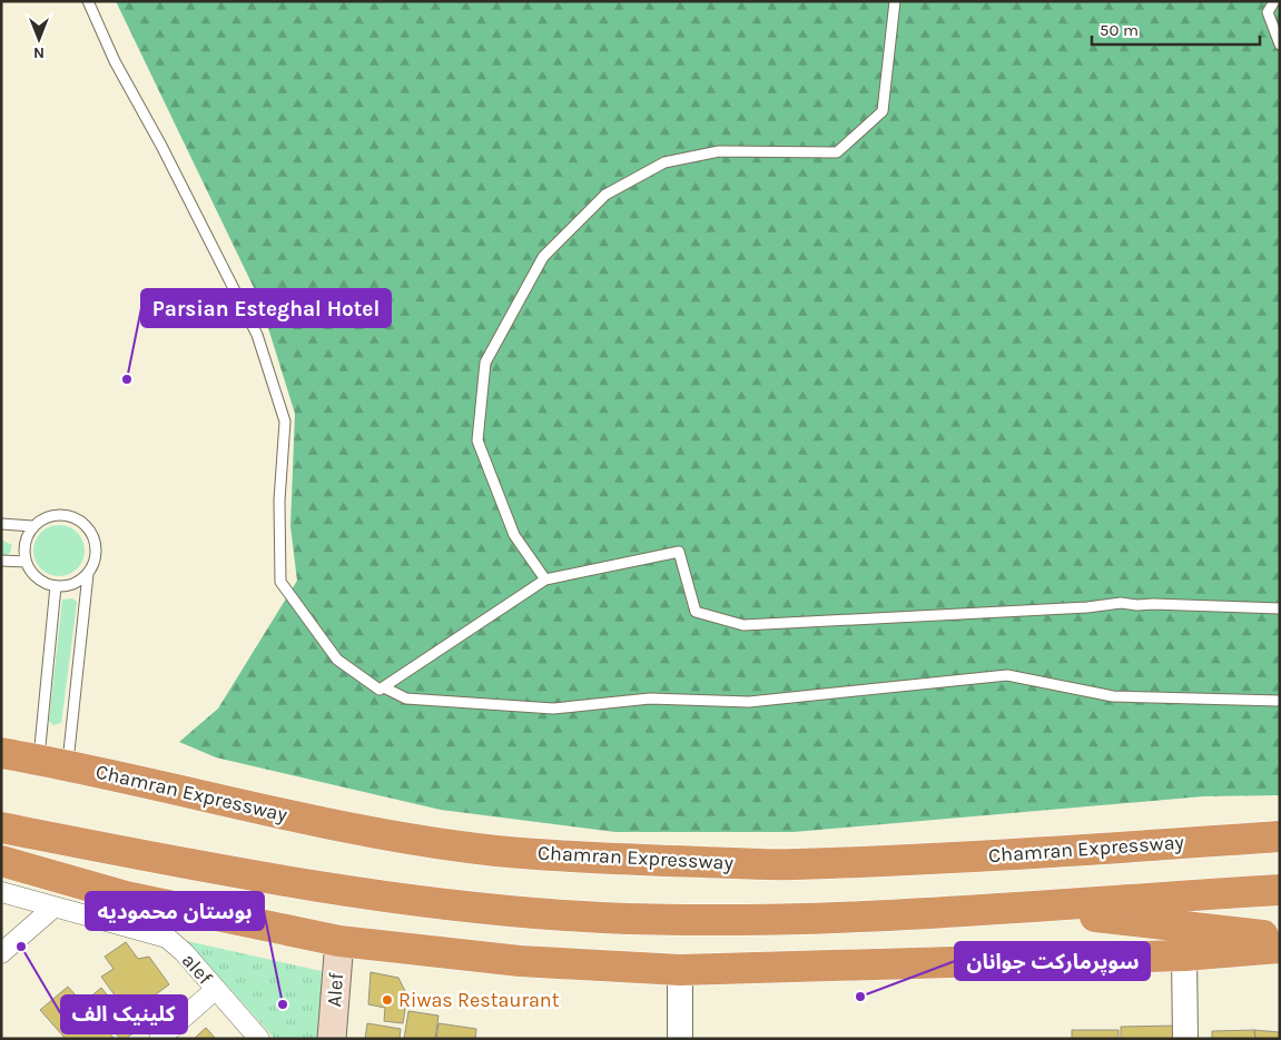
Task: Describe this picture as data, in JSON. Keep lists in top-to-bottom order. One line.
{"streets":{"highway":["Chamran Expressway"],"main road":["Alef"],"street":["alef"]},"places":["Parsian Esteghal Hotel","کلینیک الف","سوپرمارکت جوانان","Riwas Restaurant","بوستان محمودیه"],"scale_bar":"50 m","north":"bottom"}
